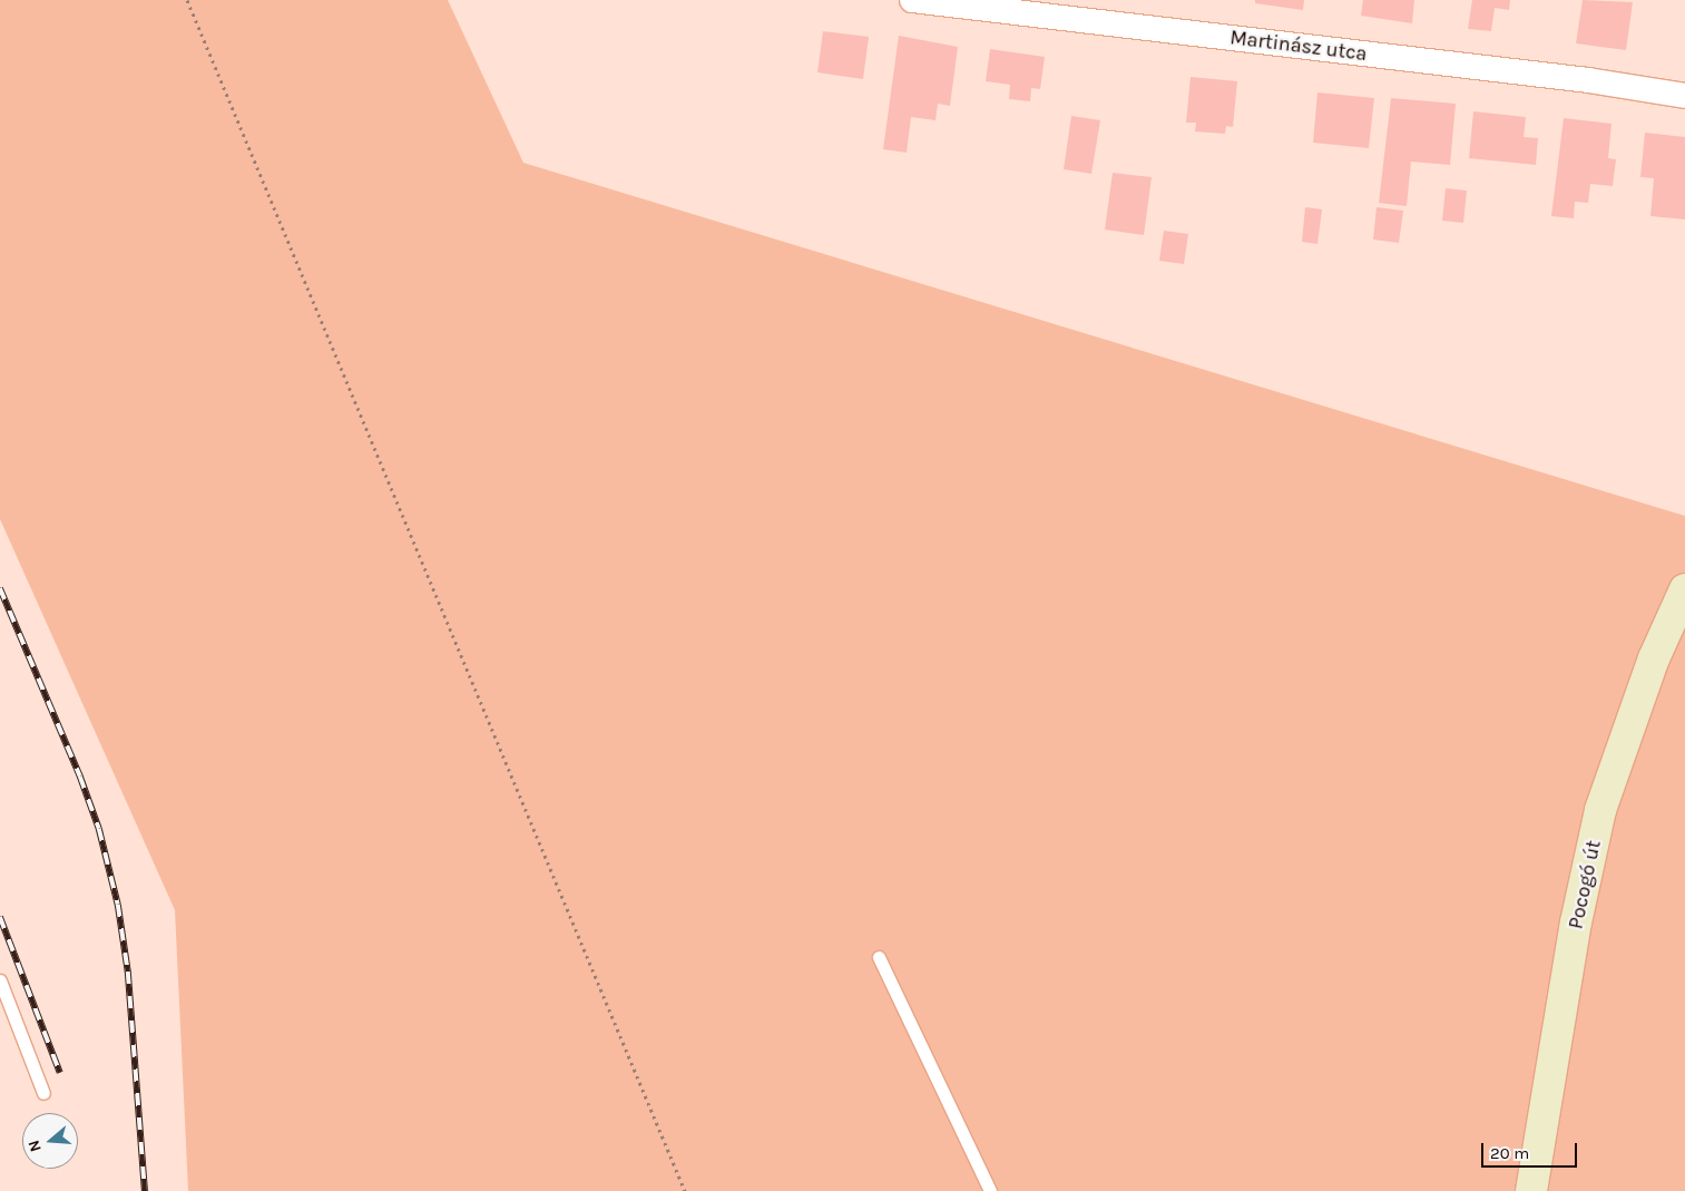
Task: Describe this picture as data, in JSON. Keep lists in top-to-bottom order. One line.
{"streets":{"main road":["Pocogó út"],"street":["Martinász utca"]},"scale_bar":"20 m","north":"left"}
